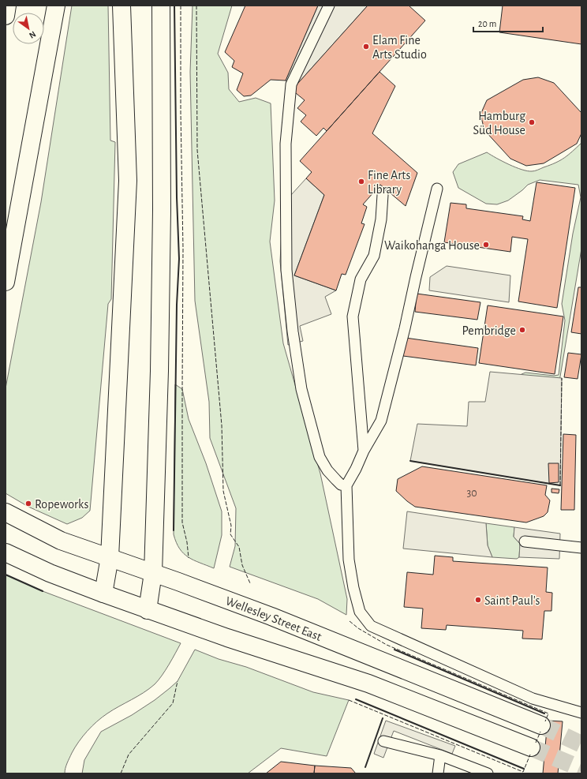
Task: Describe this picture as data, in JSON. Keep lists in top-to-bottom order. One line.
{"streets":{"main road":["Wellesley Street East"]},"places":["Elam Fine Arts Studio","Hamburg Süd House","Fine Arts Library","Waikohanga House","Pembridge","Ropeworks","Saint Paul's"],"house_numbers":["30"],"scale_bar":"20 m","north":"bottom right"}
